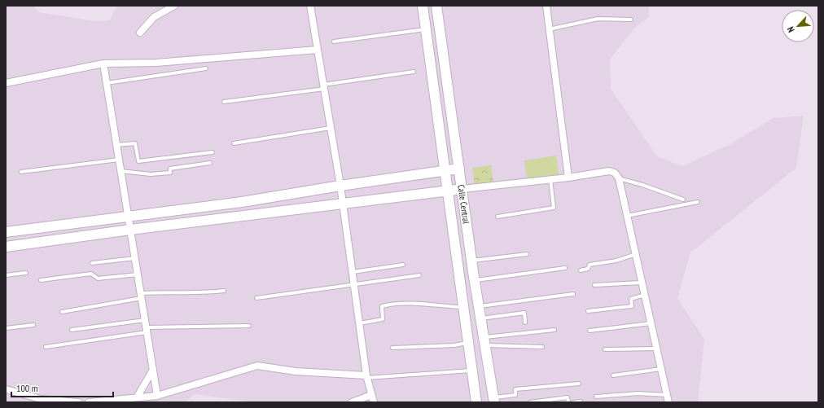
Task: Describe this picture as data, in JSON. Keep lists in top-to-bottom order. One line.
{"streets":{"street":["Calle Central"]},"scale_bar":"100 m","north":"bottom left"}
